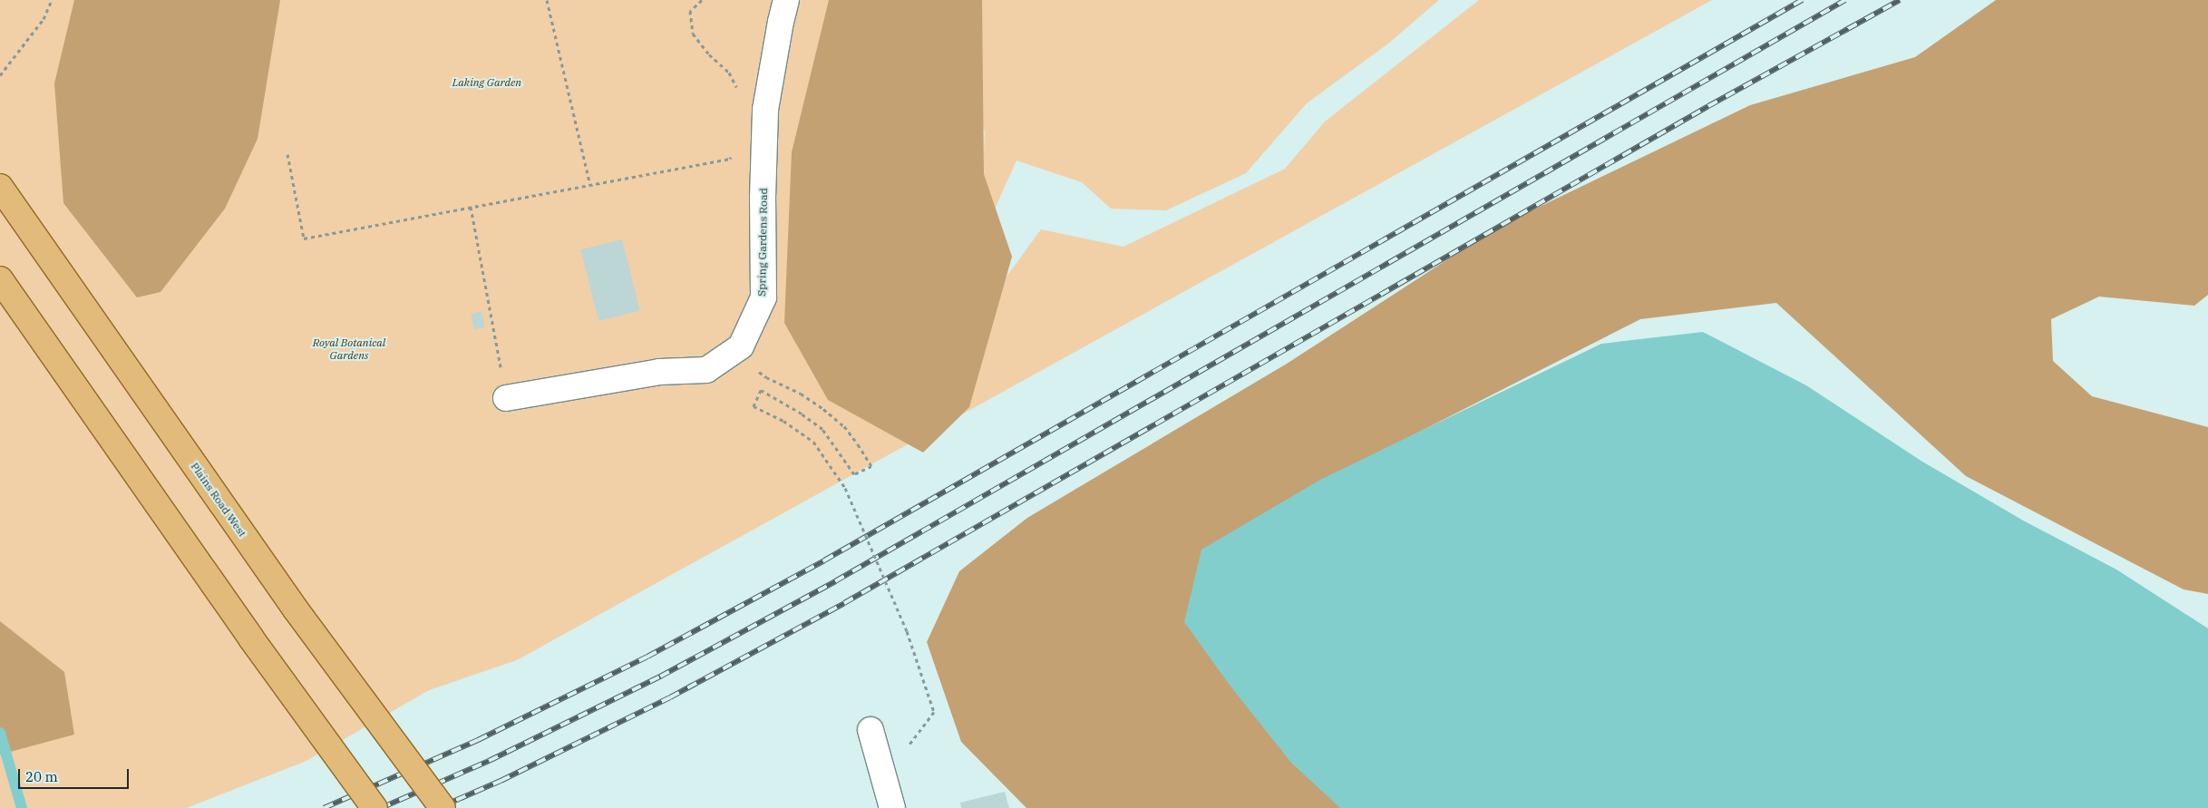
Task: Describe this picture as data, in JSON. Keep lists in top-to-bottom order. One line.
{"streets":{"main road":["Plains Road West"],"street":["Spring Gardens Road"]},"parks":["Laking Garden","Royal Botanical Gardens"],"scale_bar":"20 m"}
